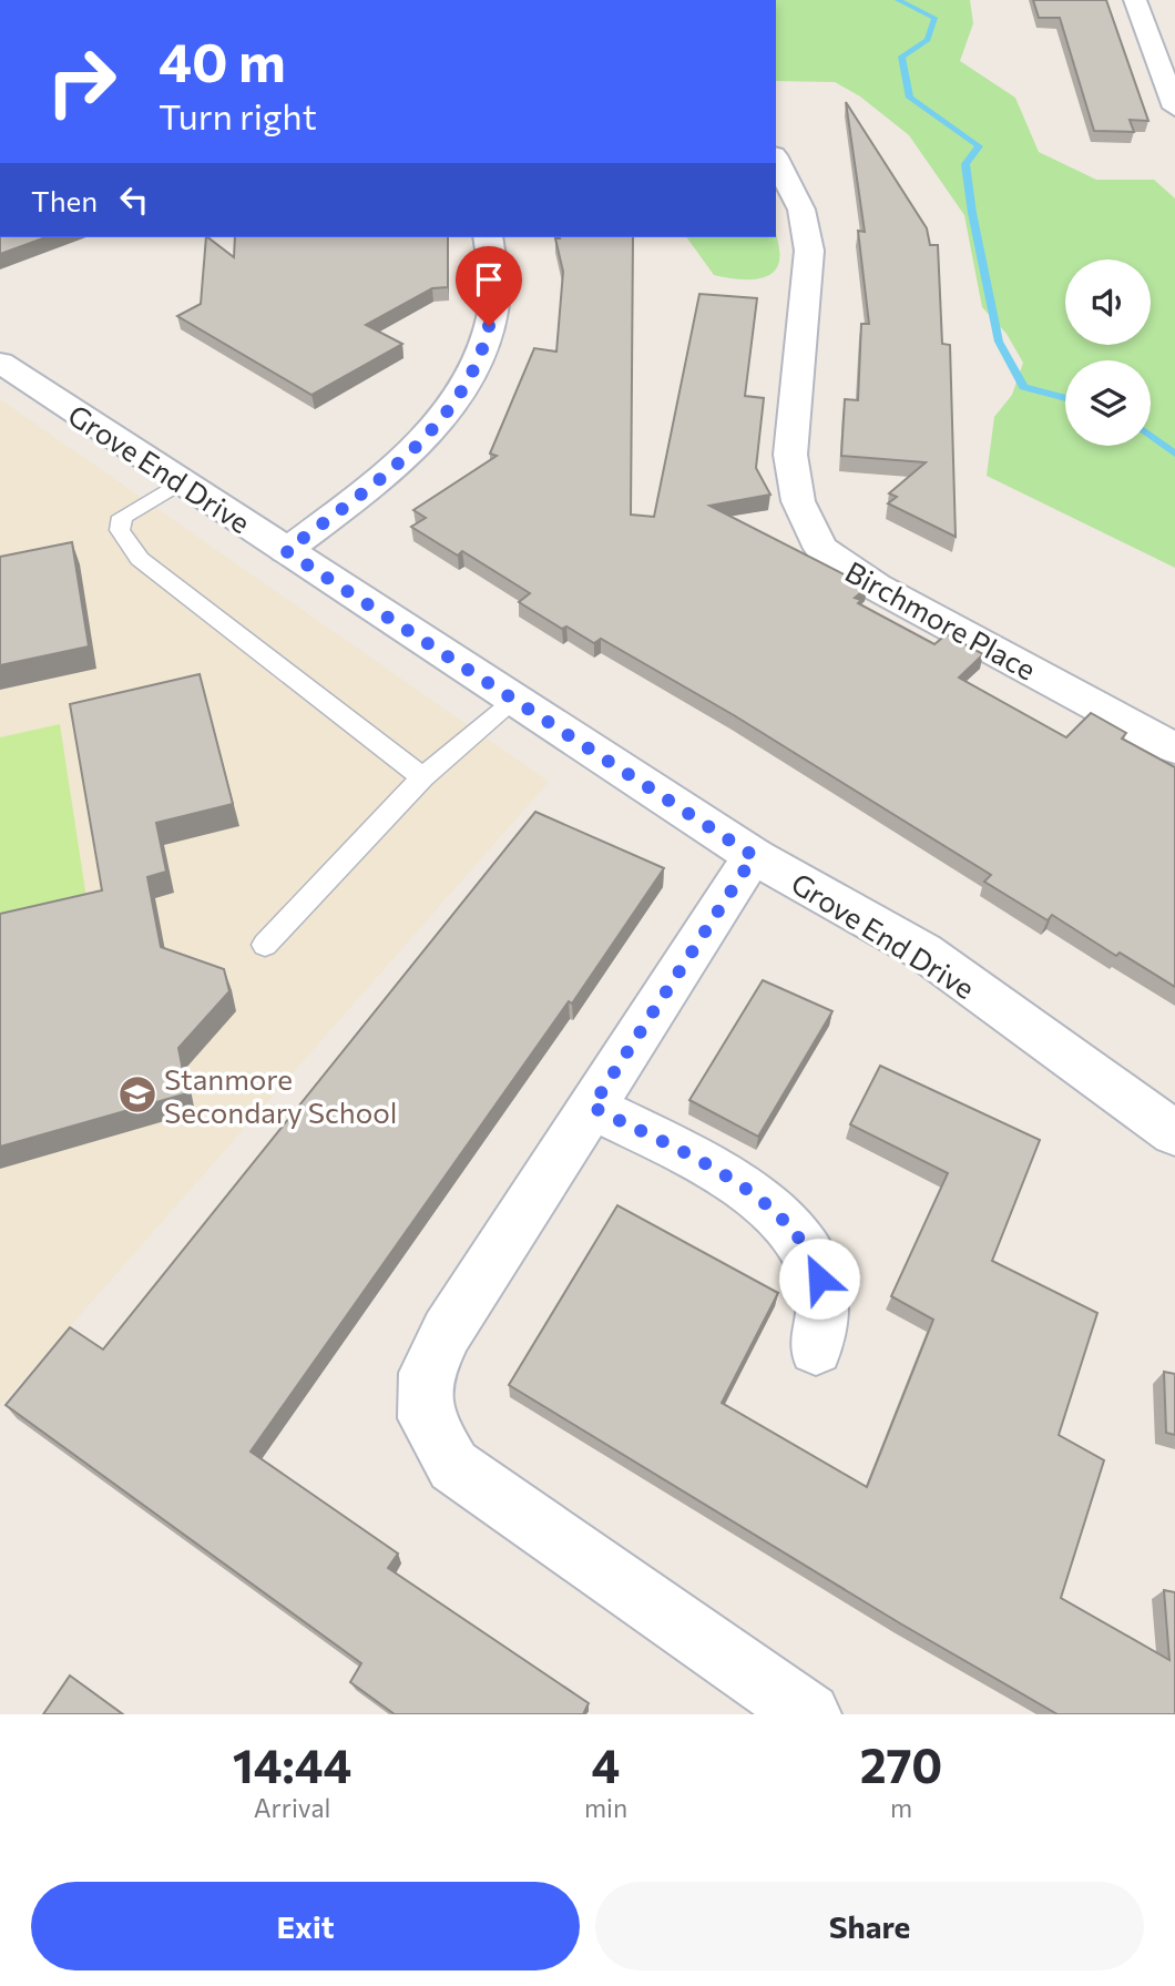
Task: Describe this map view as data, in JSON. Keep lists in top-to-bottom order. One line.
{"streets":{"street":["Grove End Drive","Birchmore Place"]},"places":{"school or university":["Stanmore Secondary School"]},"page":{"turn":["40 m","Turn right"],"then":"Then","eta":["14:44","Arrival","4","min","270","m"],"buttons":["Exit","Share"]}}
